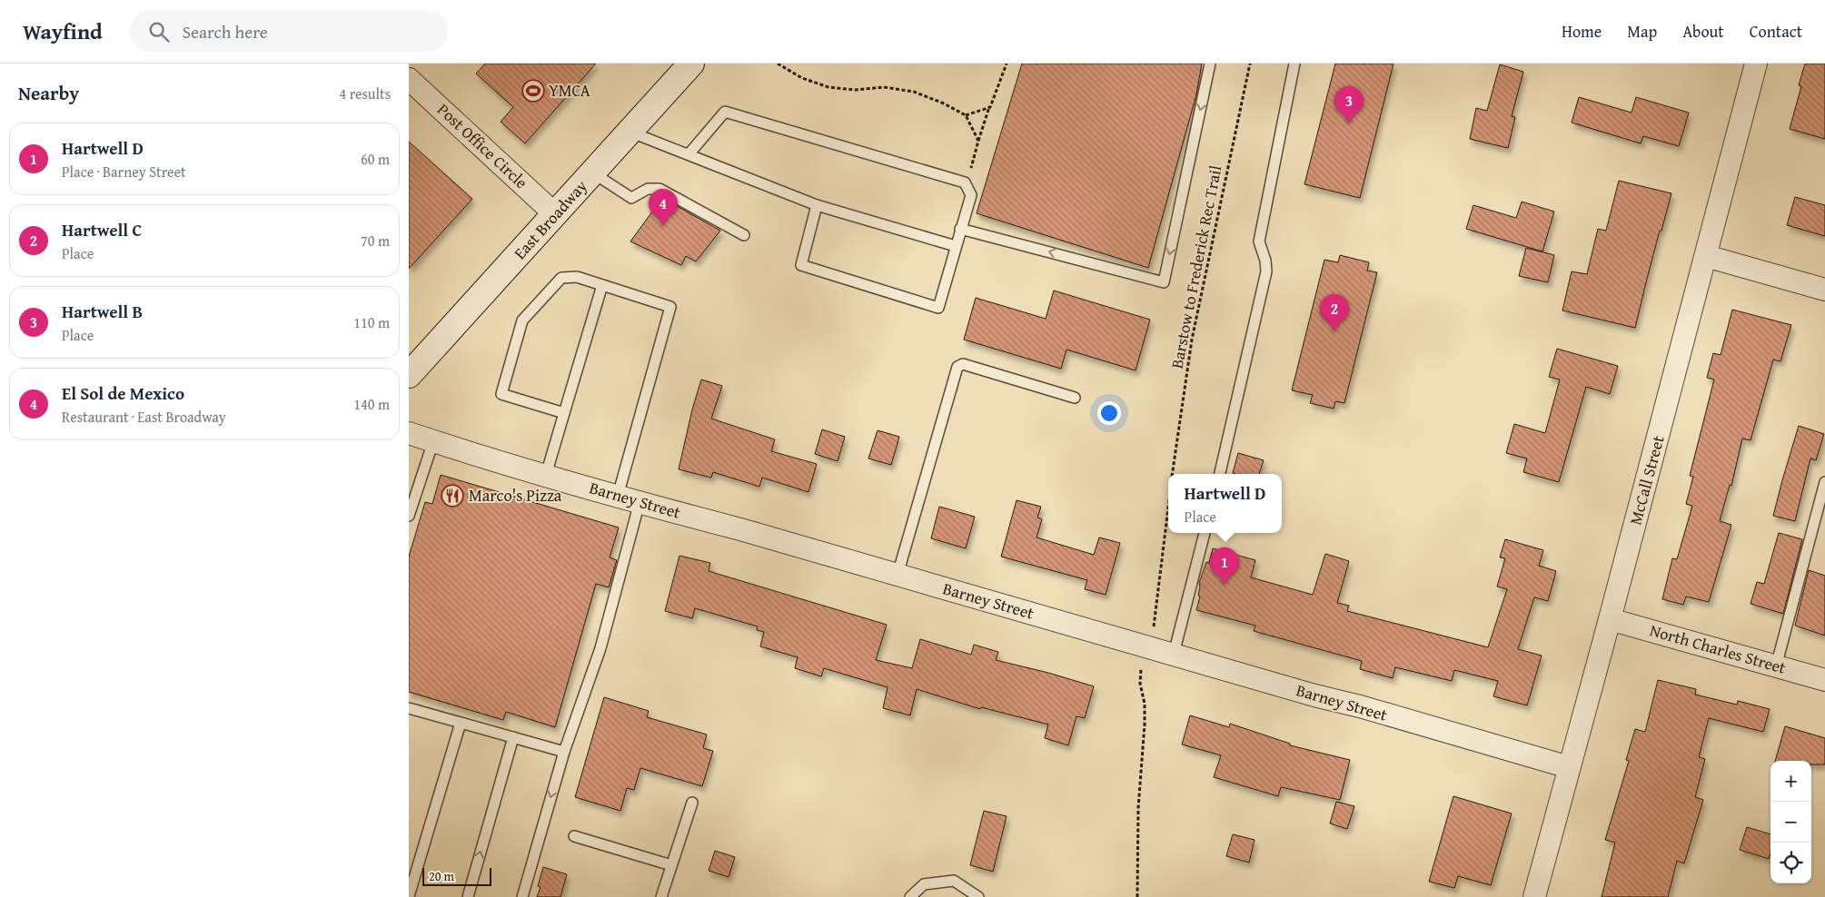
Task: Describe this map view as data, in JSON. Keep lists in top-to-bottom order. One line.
{"streets":{"main road":["East Broadway"],"street":["Post Office Circle","McCall Street","Barney Street","North Charles Street"],"path":["Barstow to Frederick Rec Trail"]},"crossings":[["Post Office Circle","East Broadway"],["McCall Street","Barney Street"],["McCall Street","North Charles Street"]],"places":{"sports":["YMCA"],"restaurant":["Marco's Pizza"]},"scale_bar":"20 m","page":{"header":"Wayfind","search":"Search here","nav":["Home","Map","About","Contact"],"heading":["Nearby","4 results"],"pins":["3","4","2","1"],"list":[{"mark":"1","name":"Hartwell D","note":"Place · Barney Street","value":"60 m"},{"mark":"2","name":"Hartwell C","note":"Place","value":"70 m"},{"mark":"3","name":"Hartwell B","note":"Place","value":"110 m"},{"mark":"4","name":"El Sol de Mexico","note":"Restaurant · East Broadway","value":"140 m"}],"popup":["Hartwell D","Place"],"map_buttons":["+","−"],"scale":"20 m"}}
